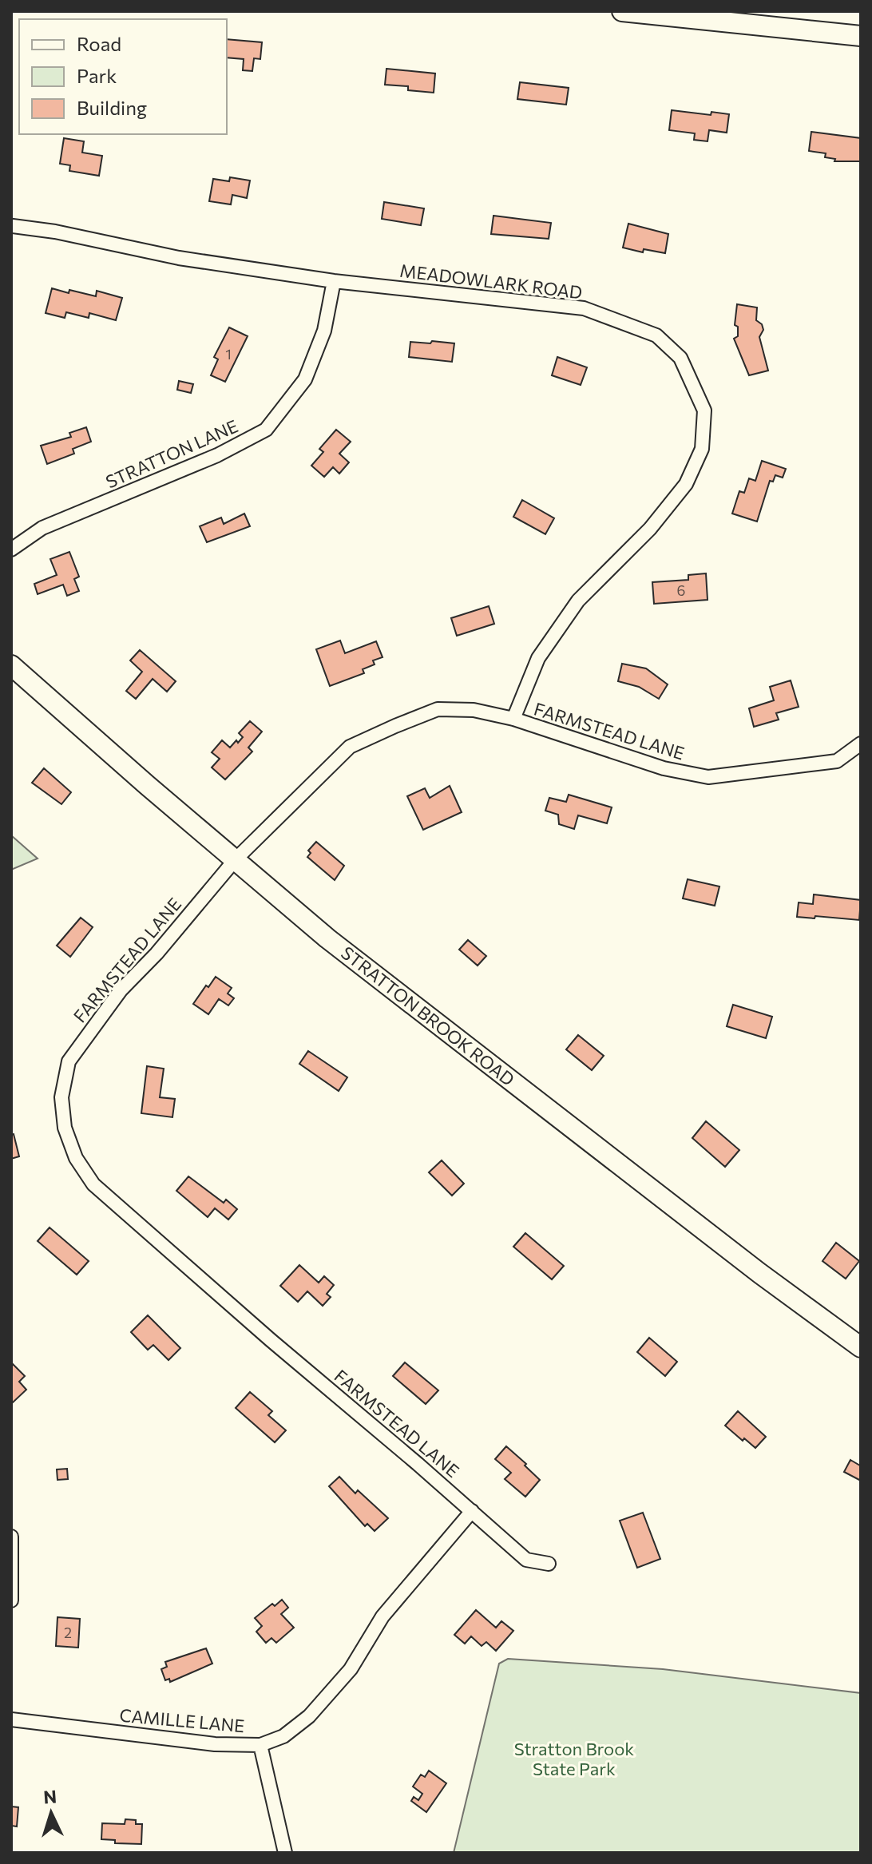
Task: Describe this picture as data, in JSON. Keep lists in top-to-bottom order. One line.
{"streets":{"street":["MEADOWLARK ROAD","STRATTON LANE","FARMSTEAD LANE","STRATTON BROOK ROAD","CAMILLE LANE"]},"crossings":[["MEADOWLARK ROAD","STRATTON LANE"],["MEADOWLARK ROAD","FARMSTEAD LANE"],["FARMSTEAD LANE","STRATTON BROOK ROAD"],["FARMSTEAD LANE","CAMILLE LANE"]],"parks":["Stratton Brook State Park"],"house_numbers":["1","6","2"],"legend":["Road","Park","Building"],"north":"top"}
